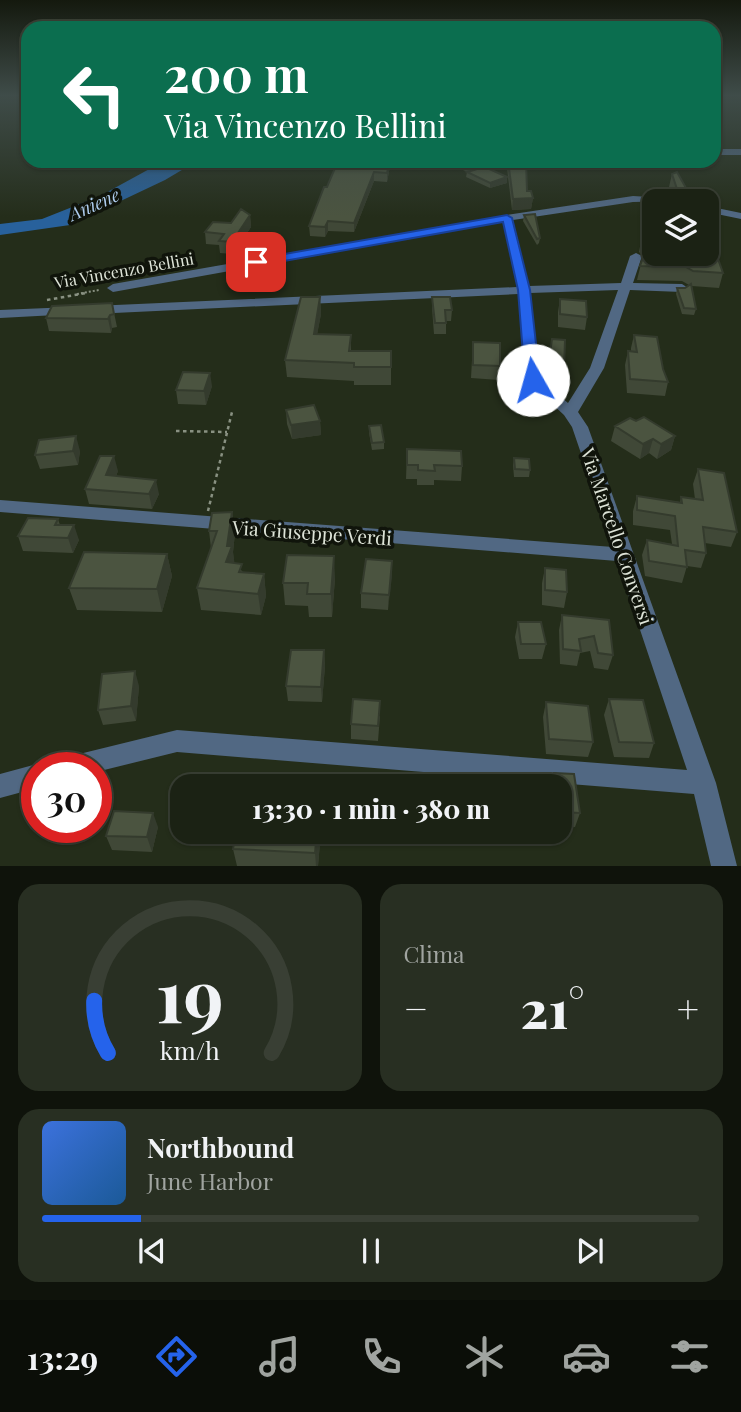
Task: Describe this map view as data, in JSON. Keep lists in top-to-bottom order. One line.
{"streets":{"street":["Via Vincenzo Bellini","Via Giuseppe Verdi","Via Marcello Conversi"]},"crossings":[["Via Vincenzo Bellini","Via Marcello Conversi"],["Via Giuseppe Verdi","Via Marcello Conversi"]],"water":["Aniene"],"page":{"turn":["200 m","Via Vincenzo Bellini"],"limit":"30","trip":"13:30 · 1 min · 380 m","tile":"Clima","heat":["−","21°","+"],"song":["Northbound","June Harbor"],"tabs":"13:29","gauge":["19","km/h"]}}
